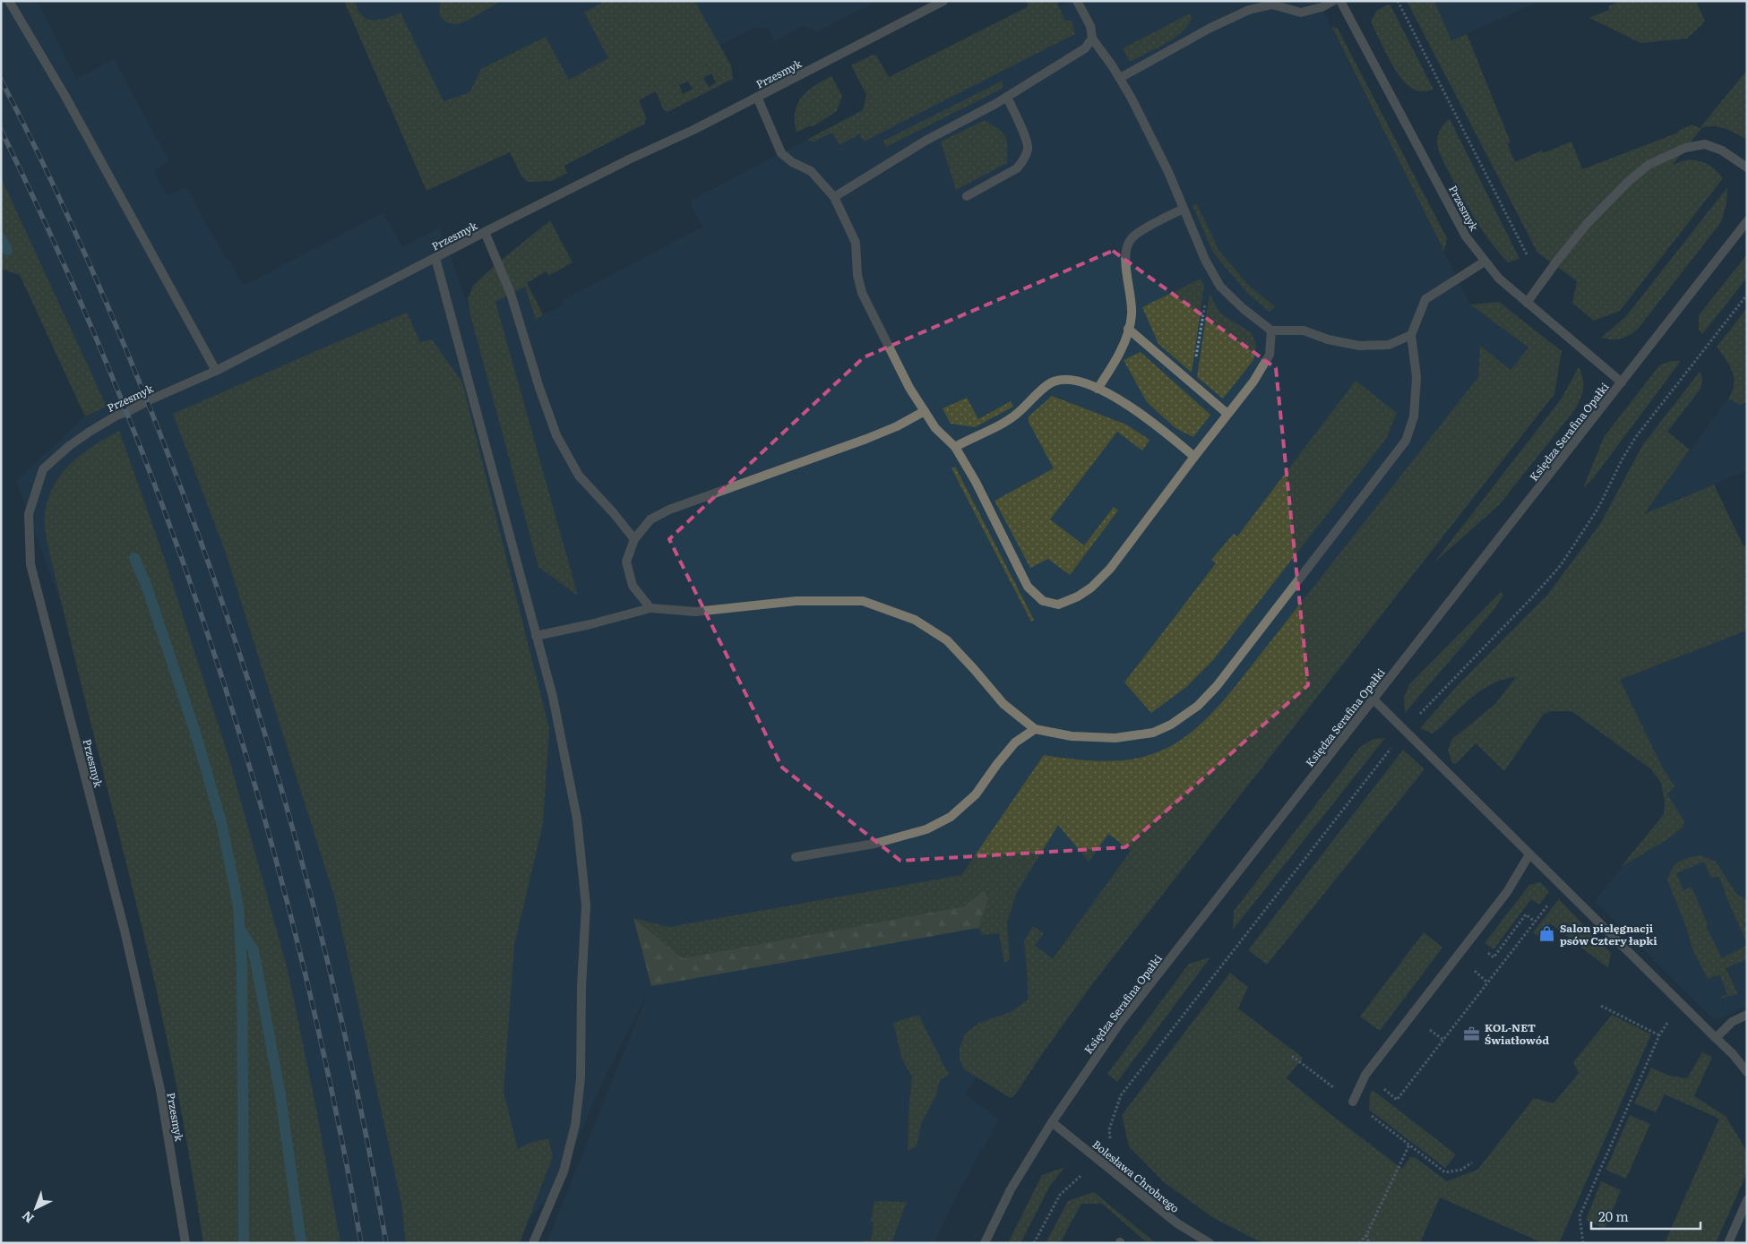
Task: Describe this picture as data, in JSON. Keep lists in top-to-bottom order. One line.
{"streets":{"street":["Przesmyk","Księdza Serafina Opałki","Bolesława Chrobrego"]},"crossings":[["Przesmyk","Księdza Serafina Opałki"],["Księdza Serafina Opałki","Bolesława Chrobrego"]],"places":{"shop":["Salon pielęgnacji psów Cztery łapki"],"office":["KOL-NET Światłowód"]},"scale_bar":"20 m","north":"bottom left"}
